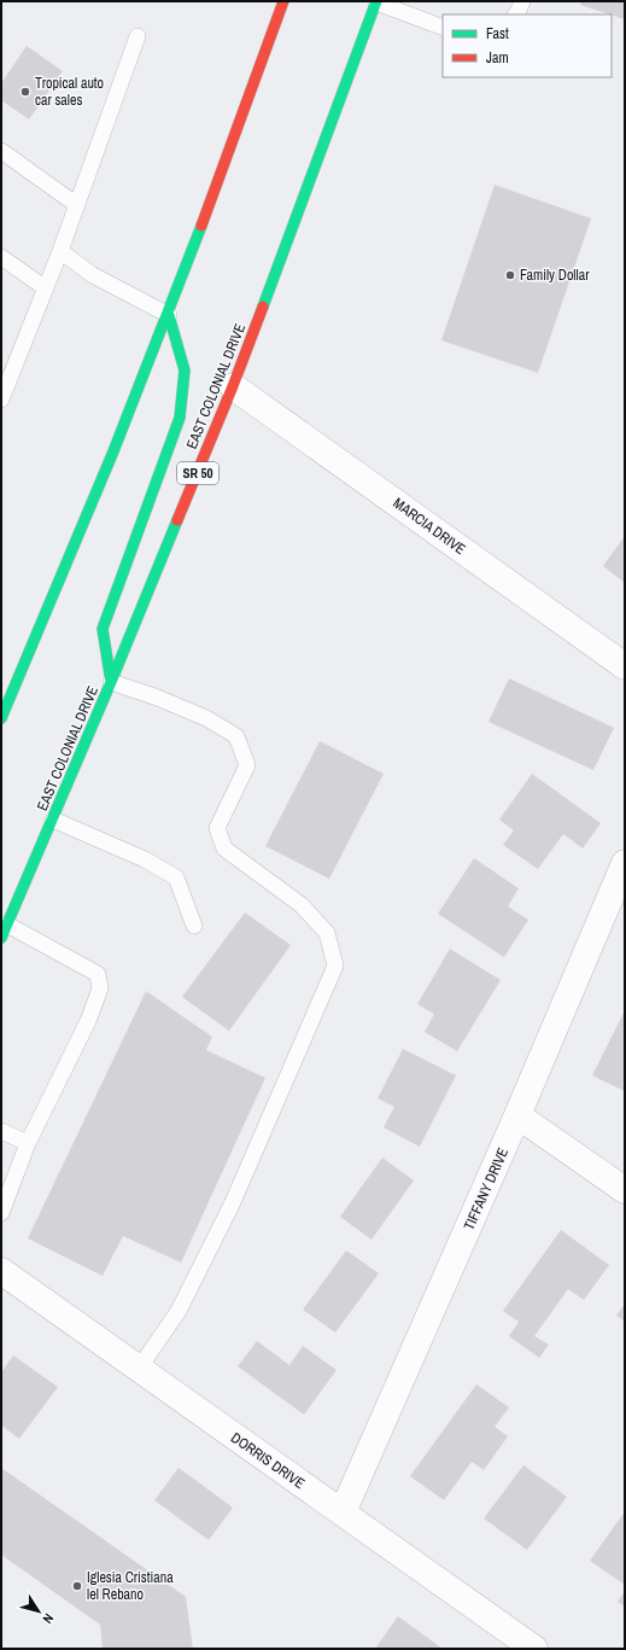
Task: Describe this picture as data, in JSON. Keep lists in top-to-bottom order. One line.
{"streets":{"highway":["EAST COLONIAL DRIVE","SR 50"],"street":["MARCIA DRIVE","TIFFANY DRIVE","DORRIS DRIVE"]},"crossings":[["EAST COLONIAL DRIVE","MARCIA DRIVE"],["TIFFANY DRIVE","DORRIS DRIVE"]],"places":["Tropical auto car sales","Family Dollar","Iglesia Cristiana lel Rebano"],"legend":["Fast","Jam"],"north":"bottom right"}
